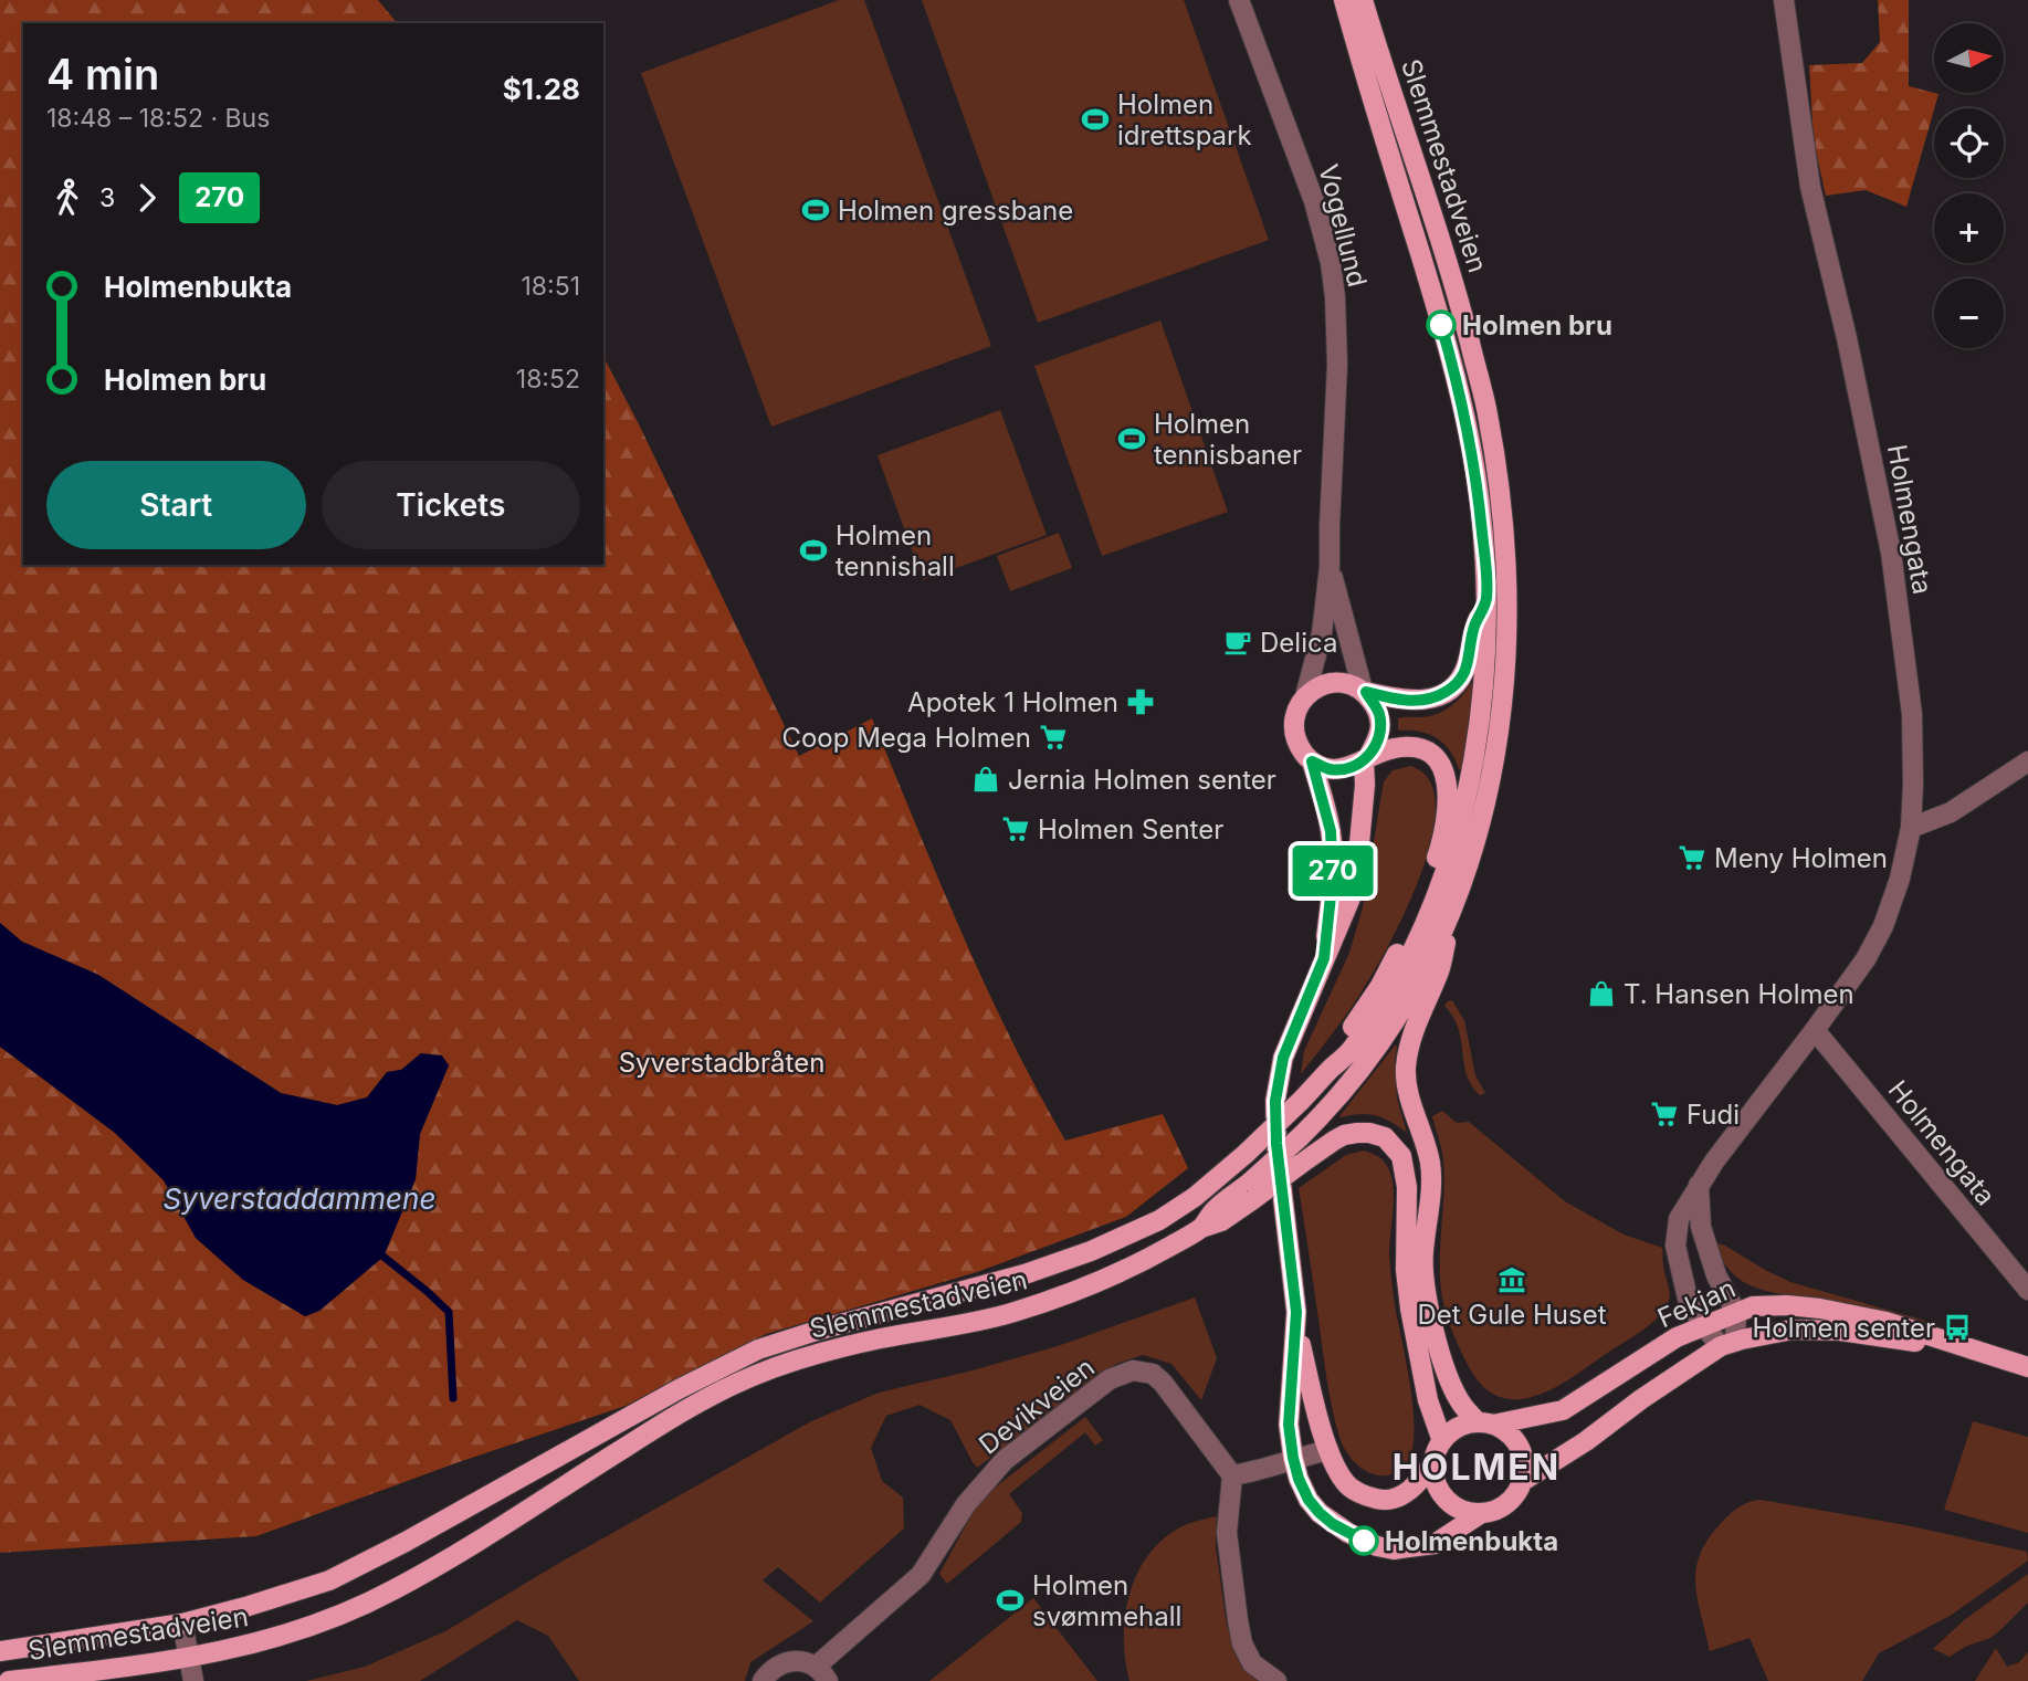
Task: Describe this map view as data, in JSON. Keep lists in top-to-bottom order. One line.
{"streets":{"main road":["Slemmestadveien","Fekjan"],"street":["Vogellund","Holmengata","Devikveien"]},"crossings":[["Holmengata","Fekjan"]],"districts":["HOLMEN"],"water":["Syverstaddammene"],"parks":["Syverstadbråten"],"places":{"sports":["Holmen idrettspark","Holmen gressbane","Holmen tennisbaner","Holmen tennishall","Holmen svømmehall"],"other":["Holmen bru","Holmenbukta"],"cafe":["Delica"],"pharmacy":["Apotek 1 Holmen"],"supermarket":["Coop Mega Holmen","Holmen Senter","Meny Holmen","Fudi"],"shop":["Jernia Holmen senter","T. Hansen Holmen"],"museum":["Det Gule Huset"],"bus stop":["Holmen senter"]},"lines":["bus line 270"],"north":"right","page":{"on_map":"270","map_buttons":["+","−"],"heading":["4 min","18:48 – 18:52 · Bus","$1.28"],"legs":["3","270"],"list":[{"name":"Holmenbukta","value":"18:51"},{"name":"Holmen bru","value":"18:52"}],"buttons":["Start","Tickets"]}}
